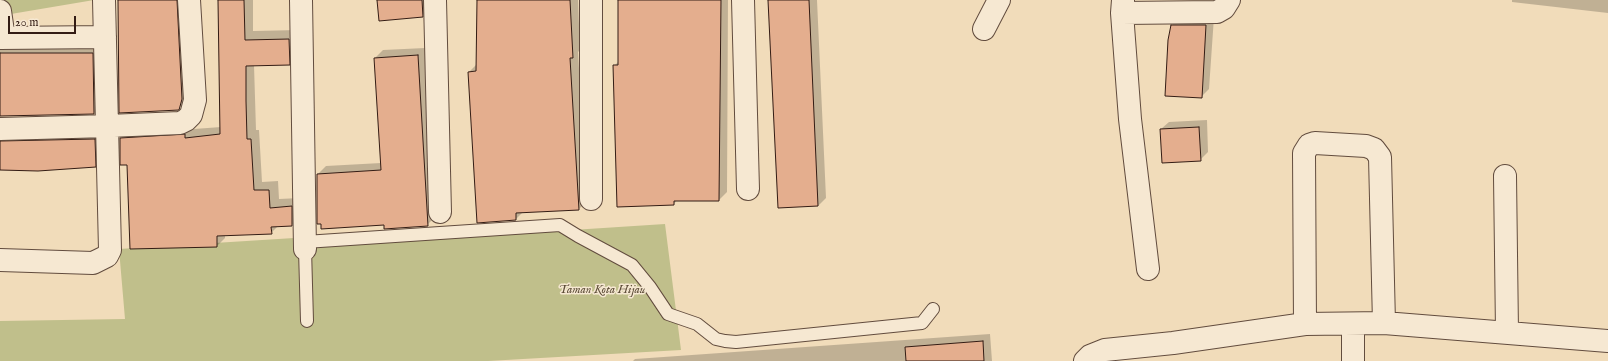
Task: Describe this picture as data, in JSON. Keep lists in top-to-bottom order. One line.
{"parks":["Taman Kota Hijau"],"scale_bar":"20 m"}
